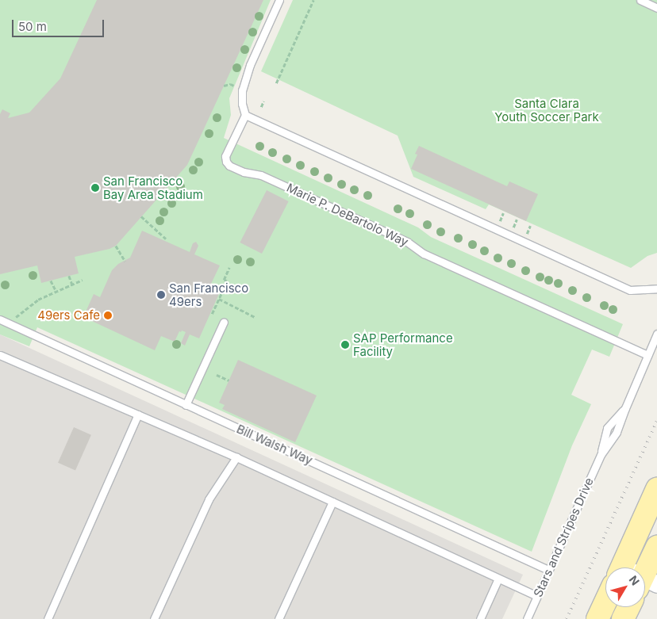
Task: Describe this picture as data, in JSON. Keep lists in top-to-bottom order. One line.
{"streets":{"lane":["Marie P. DeBartolo Way","Bill Walsh Way","Stars and Stripes Drive"]},"crossings":[["Marie P. DeBartolo Way","Stars and Stripes Drive"],["Bill Walsh Way","Stars and Stripes Drive"]],"parks":["Santa Clara Youth Soccer Park"],"places":["San Francisco Bay Area Stadium","San Francisco 49ers","49ers Cafe","SAP Performance Facility"],"scale_bar":"50 m","north":"top right"}
